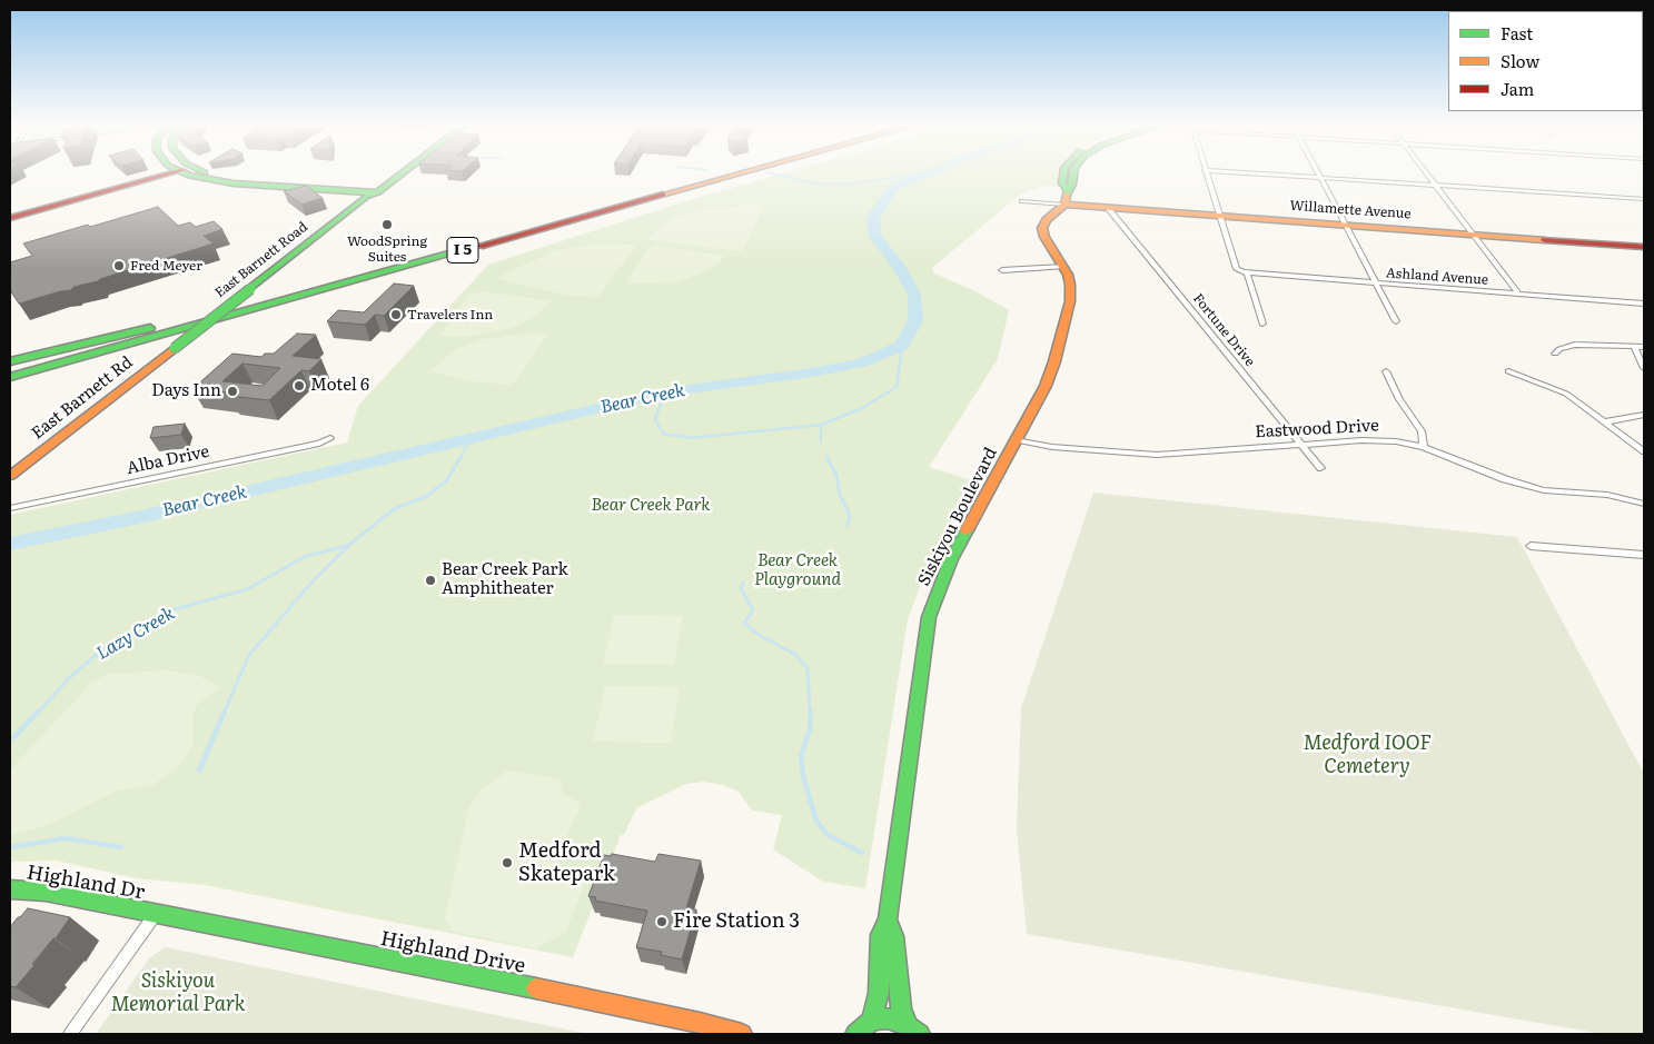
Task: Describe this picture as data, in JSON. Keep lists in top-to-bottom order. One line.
{"streets":{"main road":["Willamette Avenue","I 5","East Barnett Road","East Barnett Rd","Siskiyou Boulevard","Highland Dr","Highland Drive"],"street":["Ashland Avenue","Fortune Drive","Eastwood Drive","Alba Drive"]},"crossings":[["Willamette Avenue","Fortune Drive"],["East Barnett Road","East Barnett Rd"],["Fortune Drive","Eastwood Drive"],["Eastwood Drive","Siskiyou Boulevard"],["Highland Dr","Highland Drive"]],"water":["Bear Creek","Lazy Creek"],"parks":["Bear Creek Park","Bear Creek Playground","Medford IOOF Cemetery","Siskiyou Memorial Park"],"places":["WoodSpring Suites","Fred Meyer","Travelers Inn","Motel 6","Days Inn","Bear Creek Park Amphitheater","Medford Skatepark","Fire Station 3"],"legend":["Fast","Slow","Jam"]}
